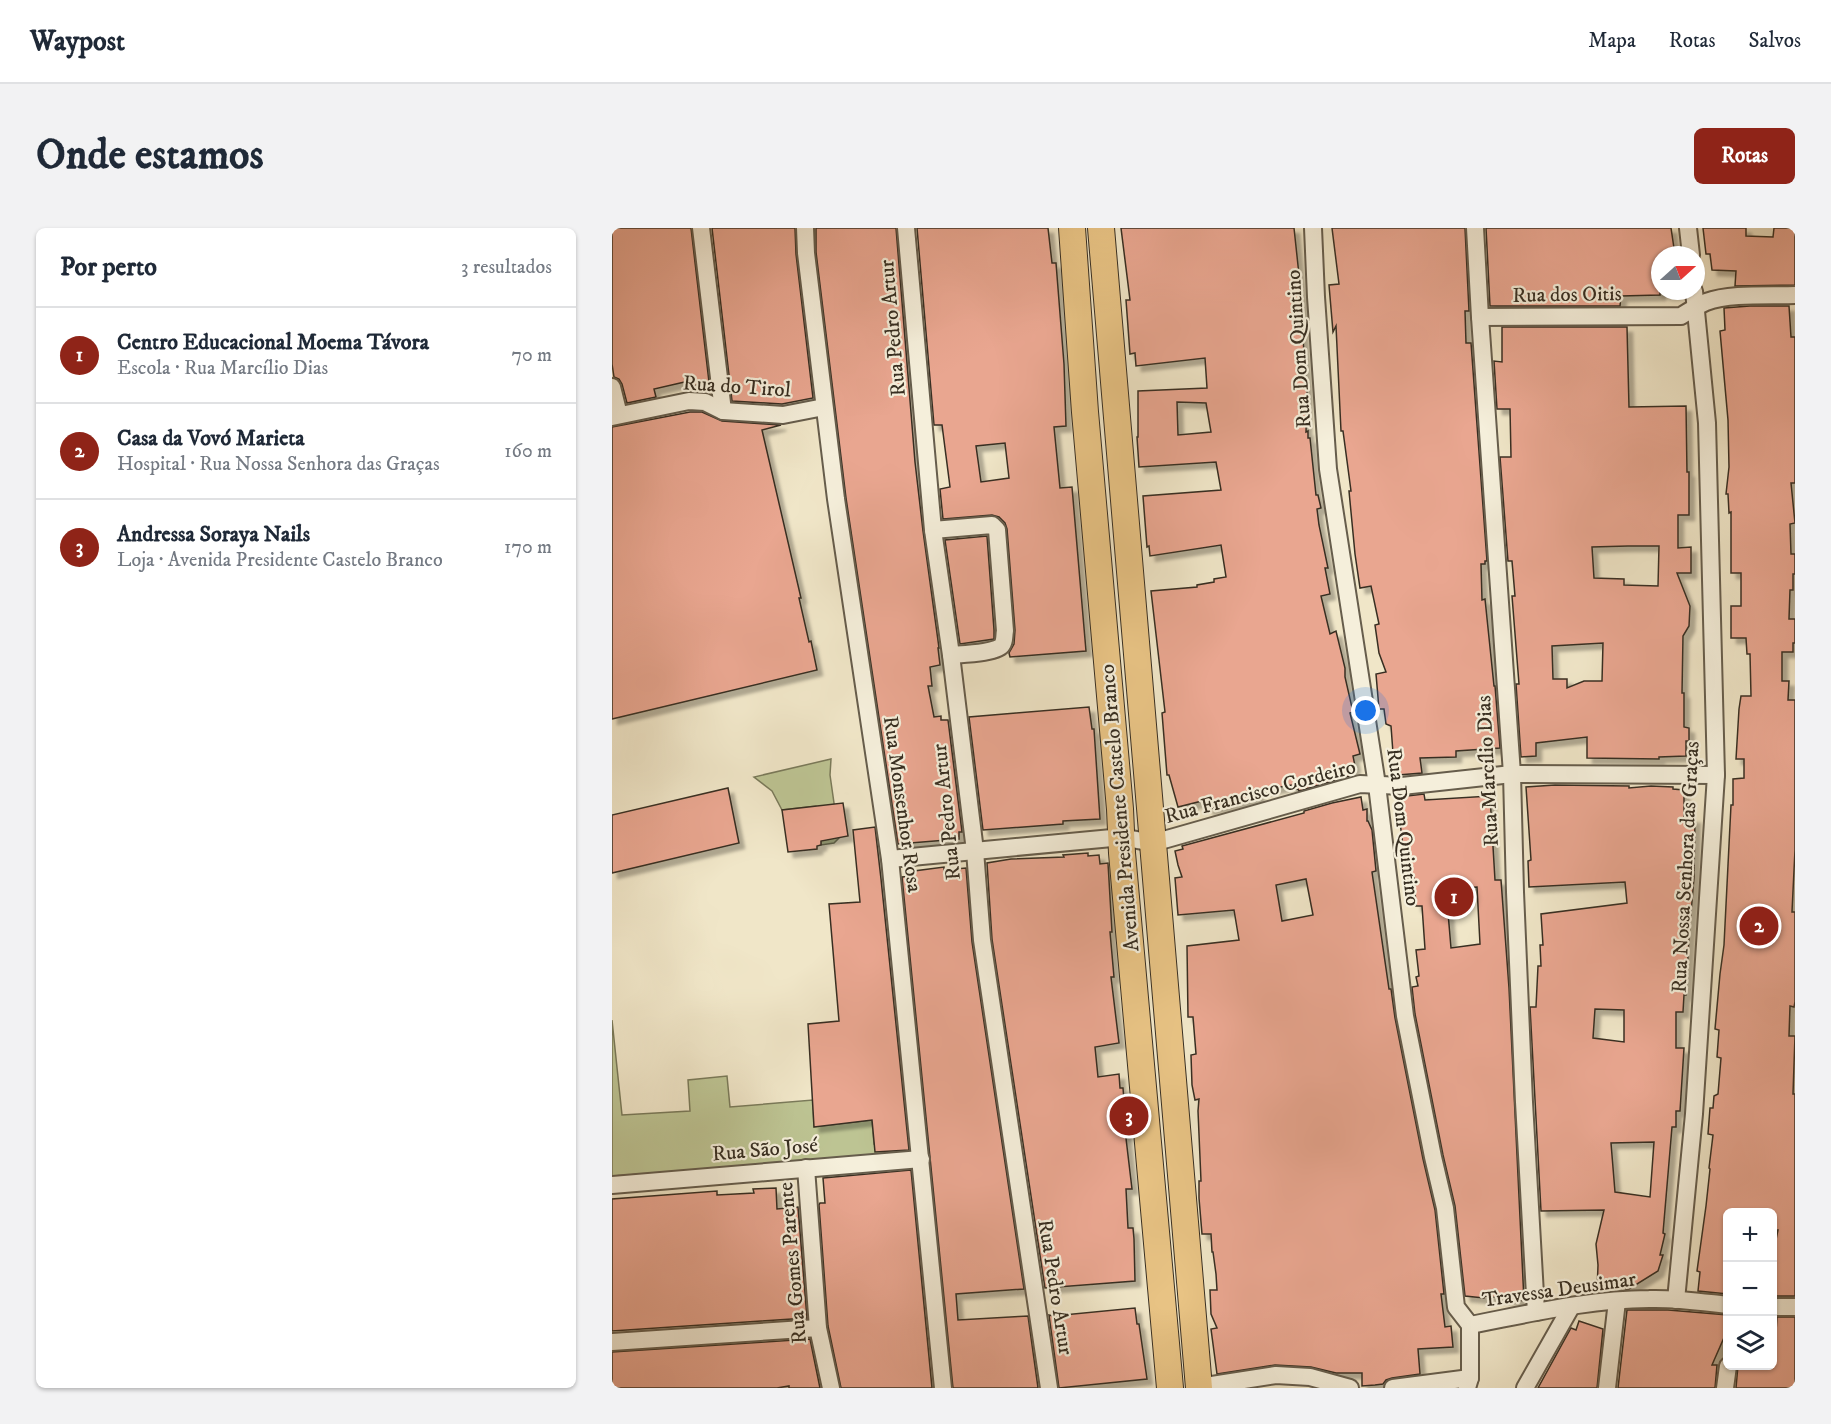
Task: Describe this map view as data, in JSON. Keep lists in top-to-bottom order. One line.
{"streets":{"main road":["Avenida Presidente Castelo Branco"],"street":["Rua dos Oitis","Rua Pedro Artur","Rua Dom Quintino","Rua do Tirol","Rua Marcílio Dias","Rua Francisco Cordeiro","Rua Monsenhor Rosa","Rua Nossa Senhora das Graças","Rua São José","Rua Gomes Parente","Travessa Deusimar"]},"crossings":[["Rua dos Oitis","Rua Marcílio Dias"],["Rua Pedro Artur","Rua Francisco Cordeiro"],["Rua Dom Quintino","Rua Francisco Cordeiro"],["Rua Dom Quintino","Travessa Deusimar"],["Rua do Tirol","Rua Monsenhor Rosa"],["Rua Marcílio Dias","Rua Francisco Cordeiro"],["Rua Marcílio Dias","Travessa Deusimar"],["Rua Francisco Cordeiro","Rua Monsenhor Rosa"],["Rua Francisco Cordeiro","Avenida Presidente Castelo Branco"],["Rua Francisco Cordeiro","Rua Nossa Senhora das Graças"],["Rua Monsenhor Rosa","Rua São José"],["Rua Nossa Senhora das Graças","Travessa Deusimar"],["Rua São José","Rua Gomes Parente"]],"north":"right","page":{"header":"Waypost","nav":["Mapa","Rotas","Salvos"],"buttons":"Rotas","title":"Onde estamos","heading":["Por perto","3 resultados"],"list":[{"mark":"1","name":"Centro Educacional Moema Távora","note":"Escola · Rua Marcílio Dias","value":"70 m"},{"mark":"2","name":"Casa da Vovó Marieta","note":"Hospital · Rua Nossa Senhora das Graças","value":"160 m"},{"mark":"3","name":"Andressa Soraya Nails","note":"Loja · Avenida Presidente Castelo Branco","value":"170 m"}],"pins":["1","2","3"],"map_buttons":["+","−"]}}
